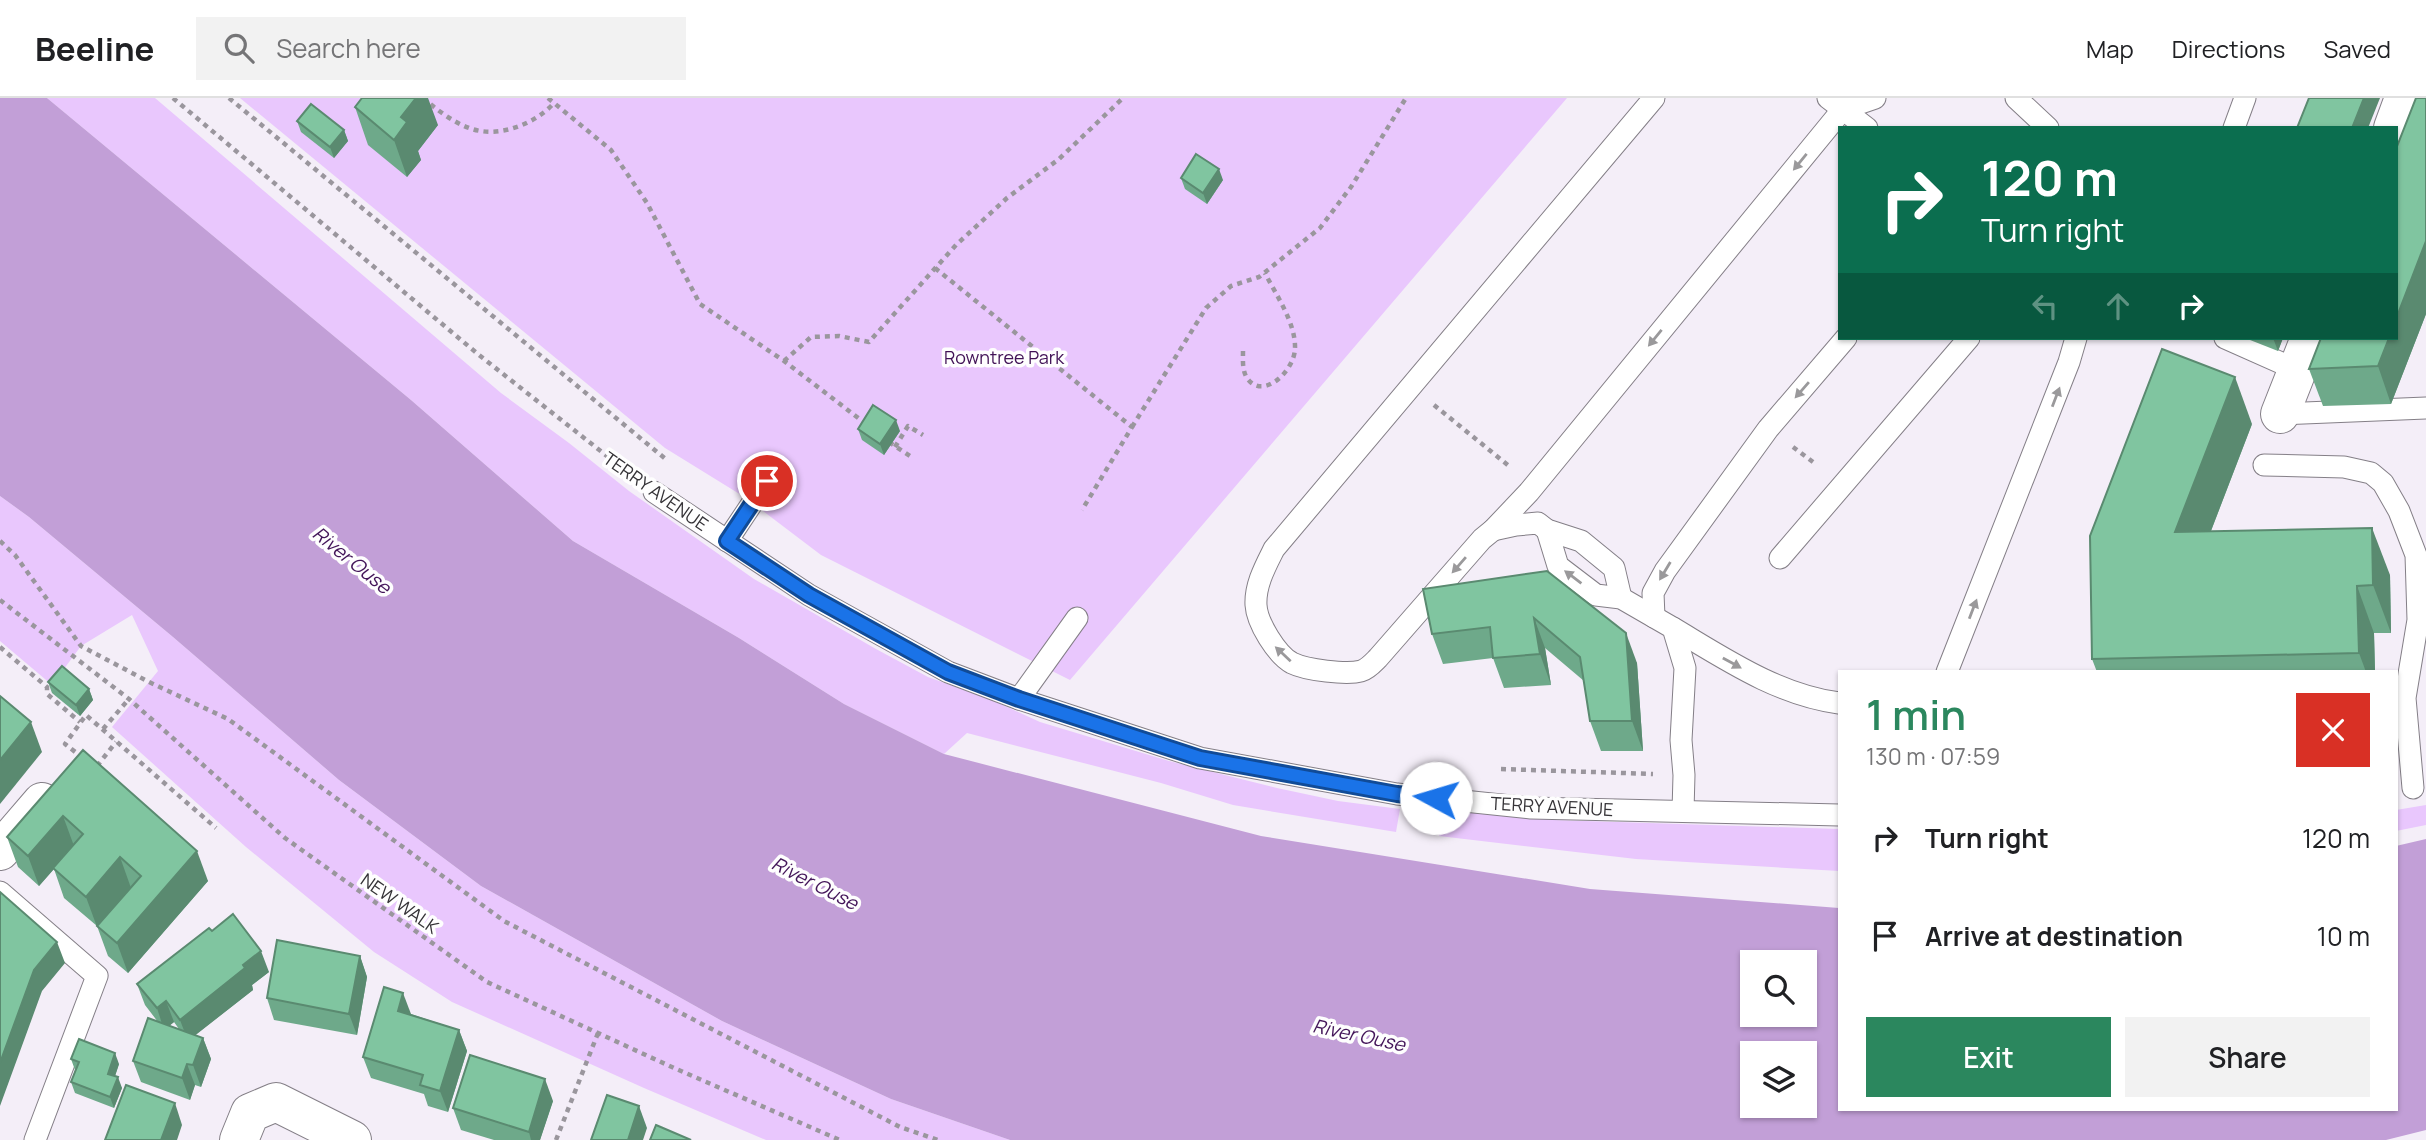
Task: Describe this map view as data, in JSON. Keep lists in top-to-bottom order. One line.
{"streets":{"lane":["TERRY AVENUE"],"path":["NEW WALK"]},"water":["River Ouse"],"parks":["Rowntree Park"],"page":{"header":"Beeline","search":"Search here","nav":["Map","Directions","Saved"],"turn":["120 m","Turn right"],"heading":["1 min","130 m · 07:59"],"list":[{"name":"Turn right","value":"120 m"},{"name":"Arrive at destination","value":"10 m"}],"buttons":["Exit","Share"]}}
